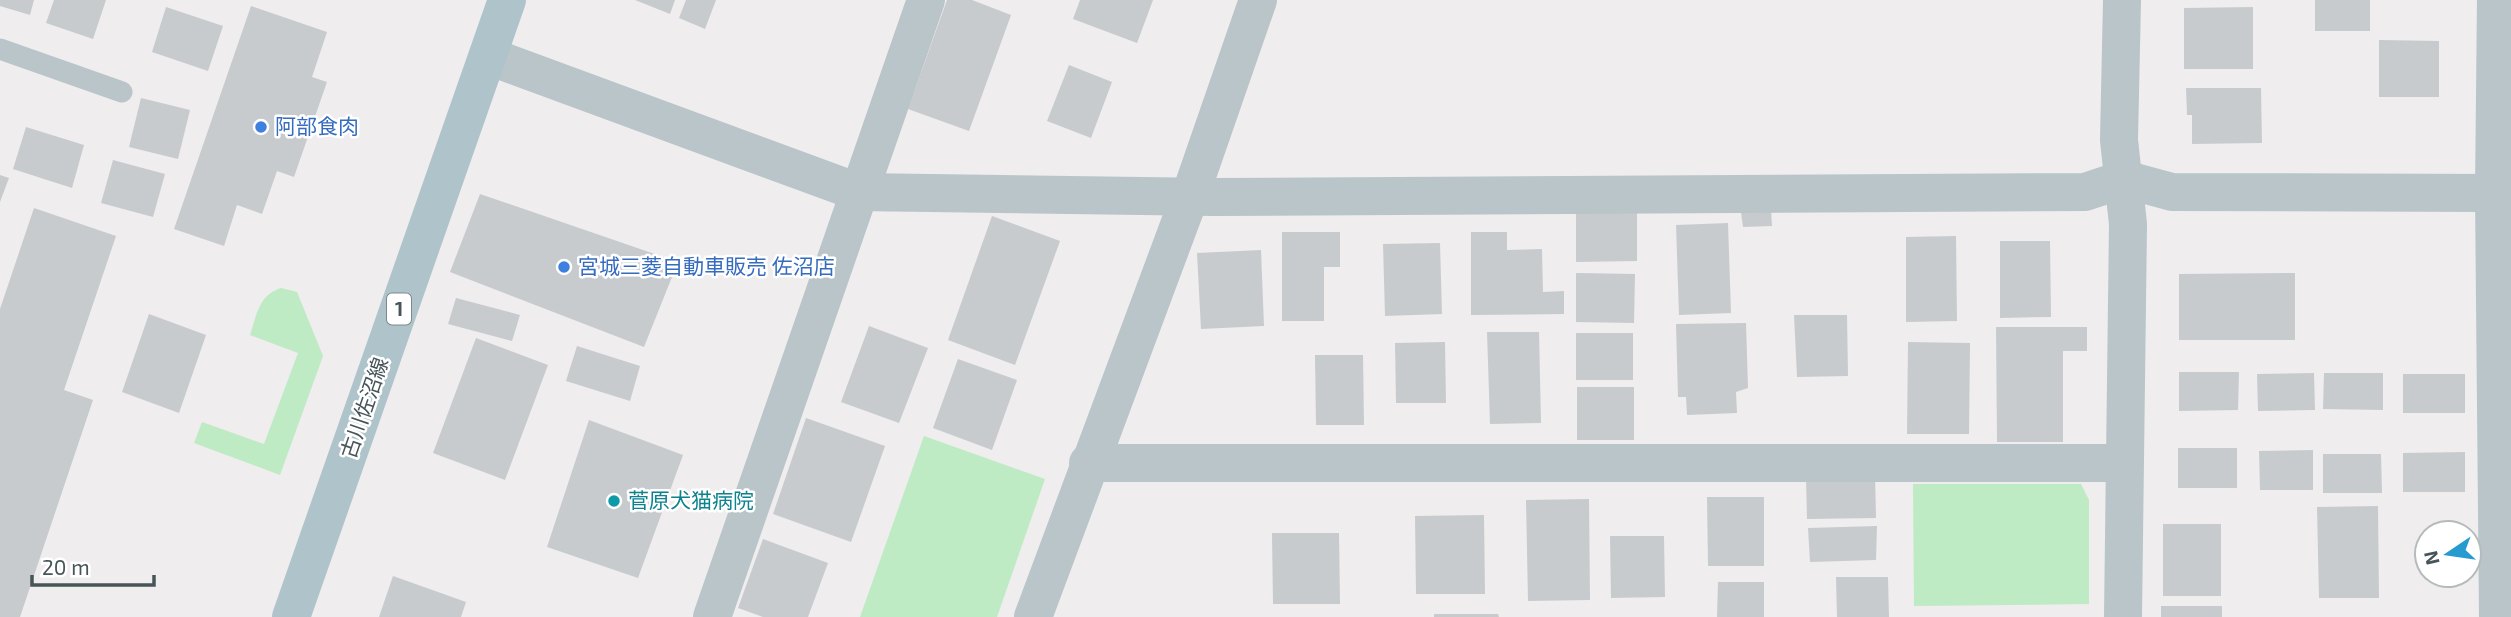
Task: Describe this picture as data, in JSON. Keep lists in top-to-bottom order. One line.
{"streets":{"main road":["1","古川佐沼線"]},"places":["阿部食肉","宮城三菱自動車販売 佐沼店","菅原犬猫病院"],"scale_bar":"20 m","north":"left"}
